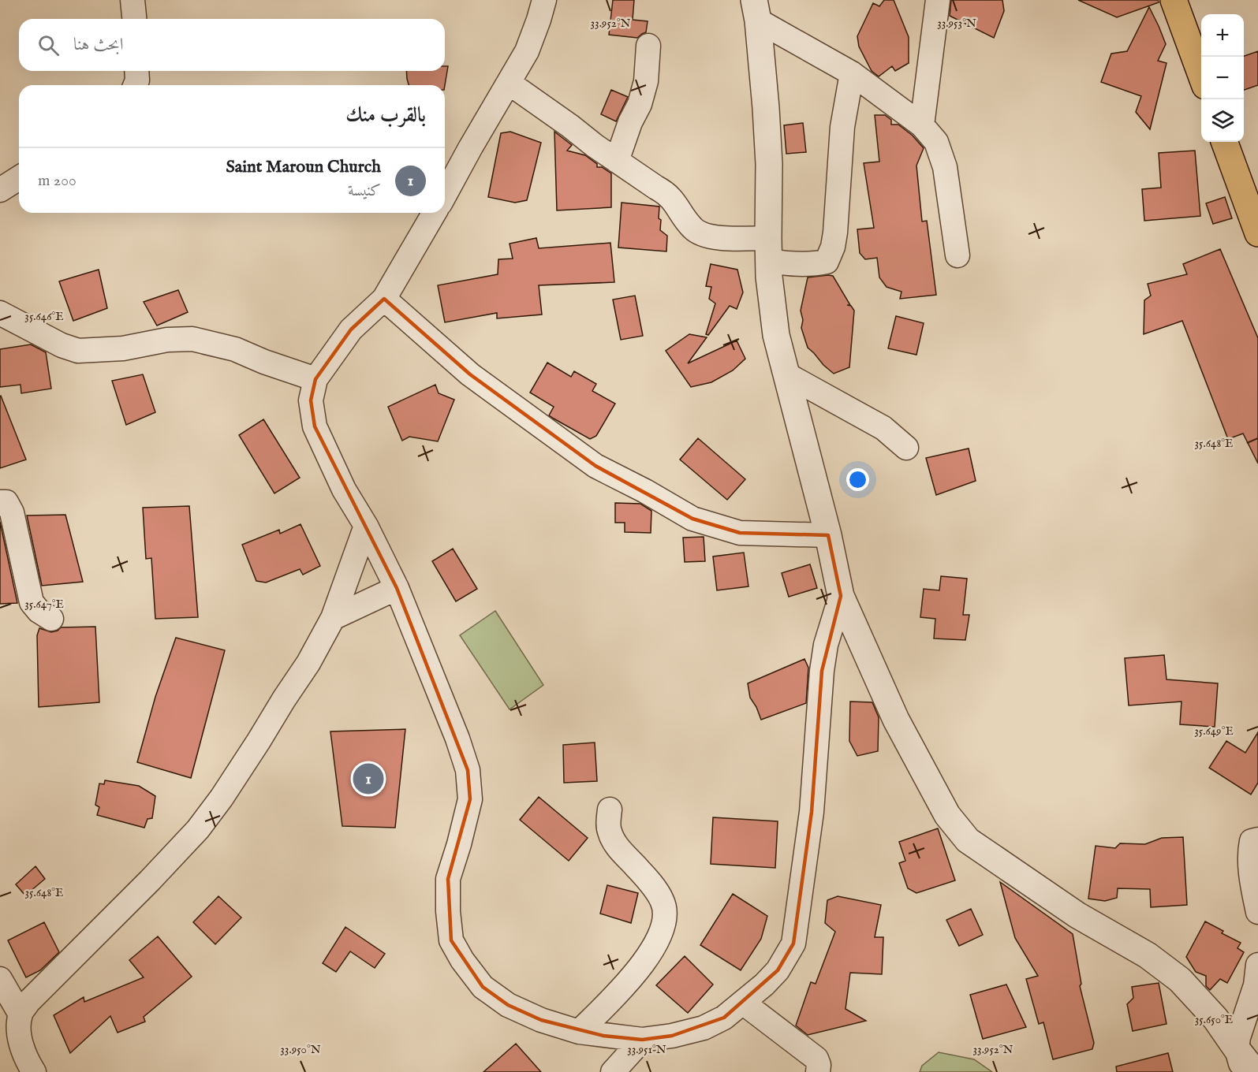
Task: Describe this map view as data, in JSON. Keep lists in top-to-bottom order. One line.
{"page":{"map_buttons":["+","−"],"search":"ابحث هنا","heading":"بالقرب منك","list":[{"mark":"1","name":"Saint Maroun Church","note":"كنيسة","value":"200 m"}],"pins":"1"},"coordinates":["33.952°N","33.953°N","35.646°E","35.648°E","35.647°E","35.649°E","35.650°E","33.950°N","33.951°N"]}
